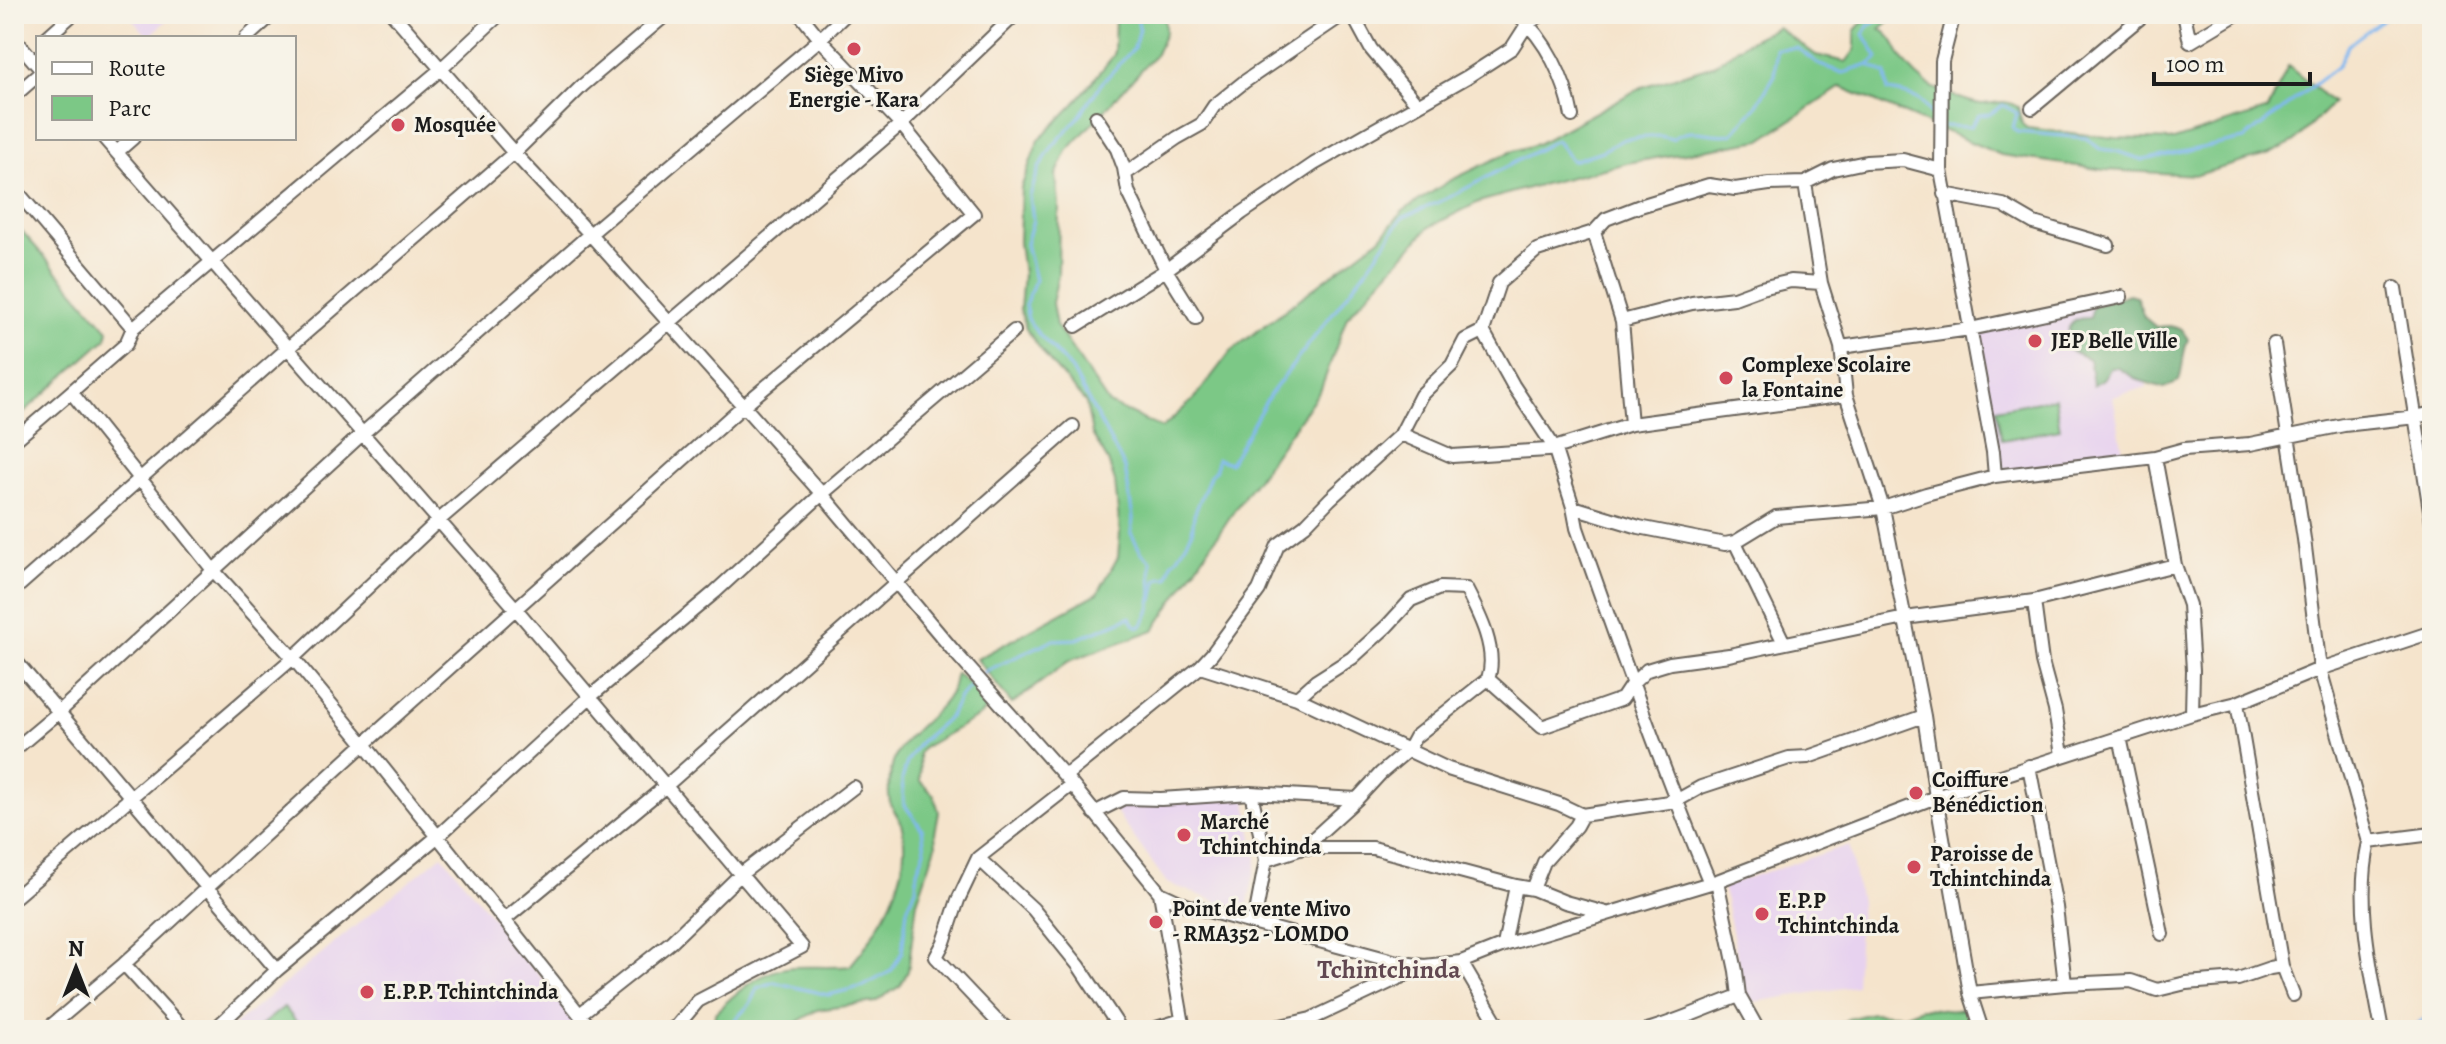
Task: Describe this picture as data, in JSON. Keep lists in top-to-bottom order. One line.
{"districts":["Tchintchinda"],"places":["Siège Mivo Energie - Kara","Mosquée","JEP Belle Ville","Complexe Scolaire la Fontaine","Coiffure Bénédiction","Marché Tchintchinda","Paroisse de Tchintchinda","E.P.P Tchintchinda","Point de vente Mivo - RMA352 - LOMDO","E.P.P. Tchintchinda"],"legend":["Route","Parc"],"scale_bar":"100 m","north":"top"}
